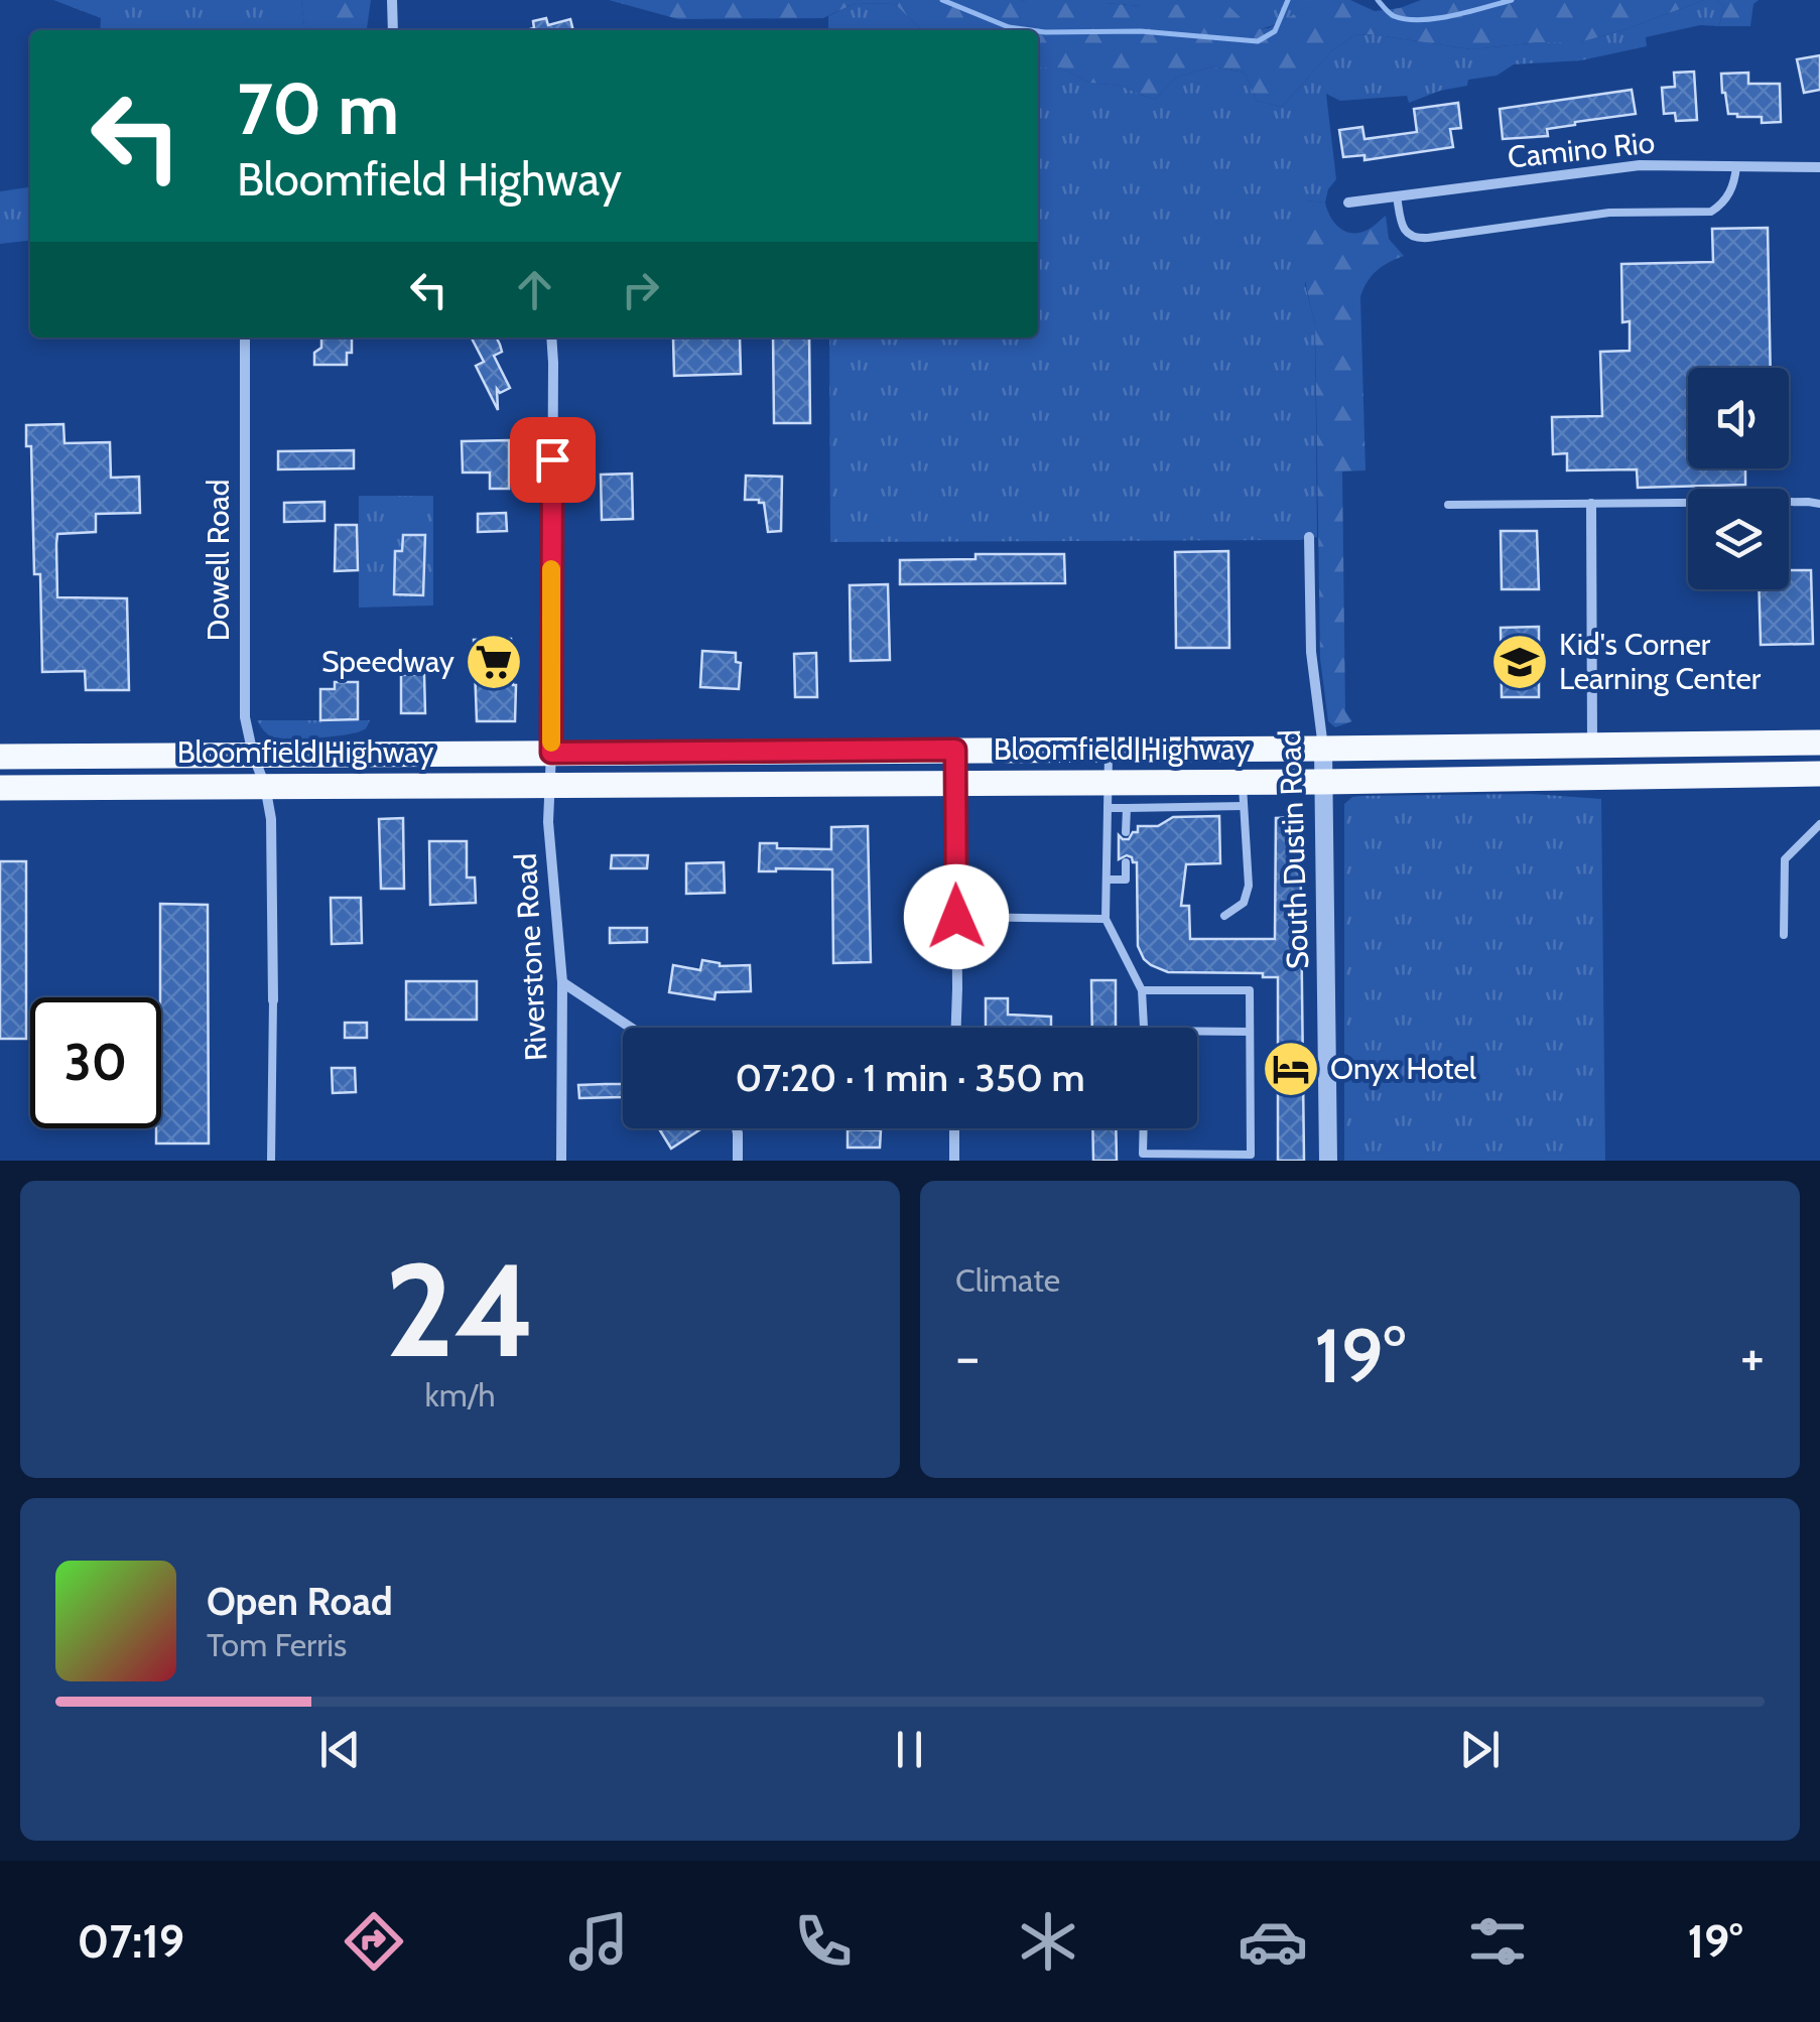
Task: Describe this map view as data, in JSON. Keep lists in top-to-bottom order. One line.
{"streets":{"highway":["Bloomfield Highway"],"street":["Camino Rio","Dowell Road","South Dustin Road","Riverstone Road"]},"crossings":[["Dowell Road","Bloomfield Highway"],["Bloomfield Highway","South Dustin Road"],["Bloomfield Highway","Riverstone Road"]],"places":{"supermarket":["Speedway"],"school or university":["Kid's Corner Learning Center"],"hotel":["Onyx Hotel"]},"page":{"turn":["70 m","Bloomfield Highway"],"limit":"30","trip":"07:20 · 1 min · 350 m","tile":[["24","km/h"],"Climate"],"heat":["−","19°","+"],"song":["Open Road","Tom Ferris"],"tabs":["07:19","19°"]}}
